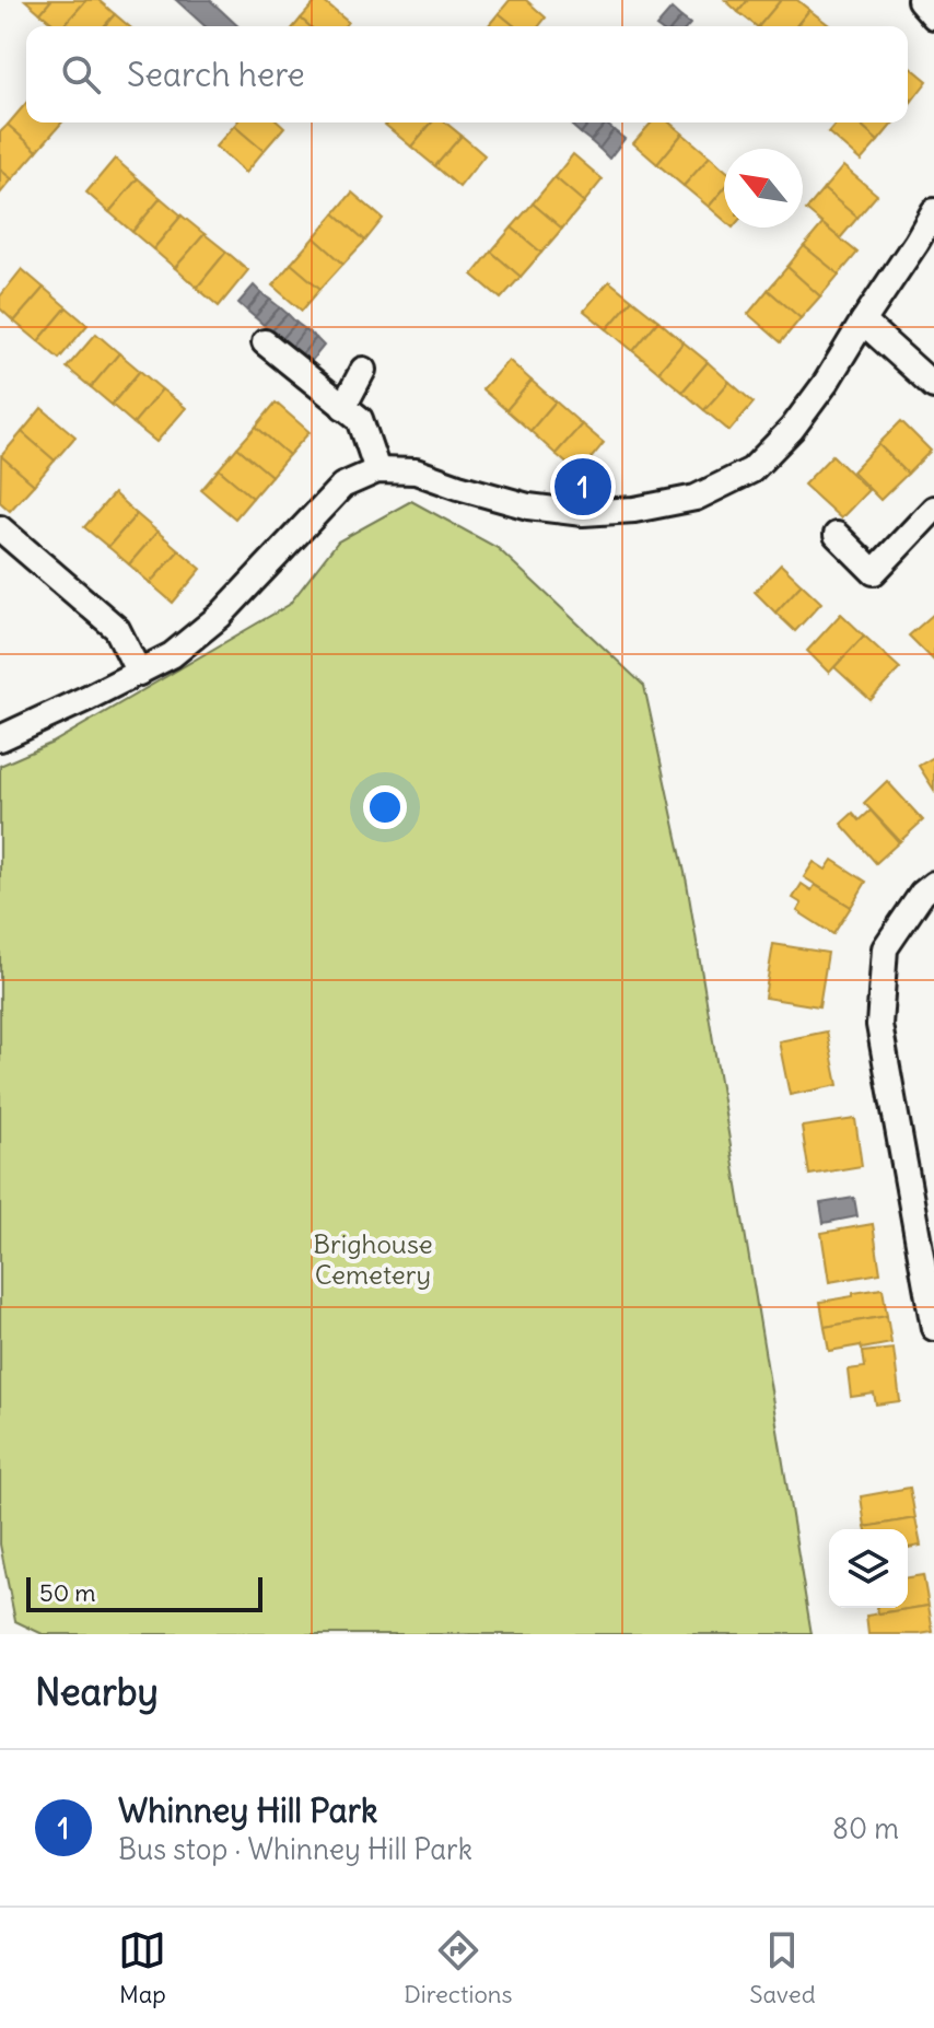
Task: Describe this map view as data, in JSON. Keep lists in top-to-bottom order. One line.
{"parks":["Brighouse Cemetery"],"scale_bar":"50 m","north":"top left","page":{"search":"Search here","pins":"1","scale":"50 m","heading":"Nearby","list":[{"mark":"1","name":"Whinney Hill Park","note":"Bus stop · Whinney Hill Park","value":"80 m"}],"nav":["Map","Directions","Saved"]}}
